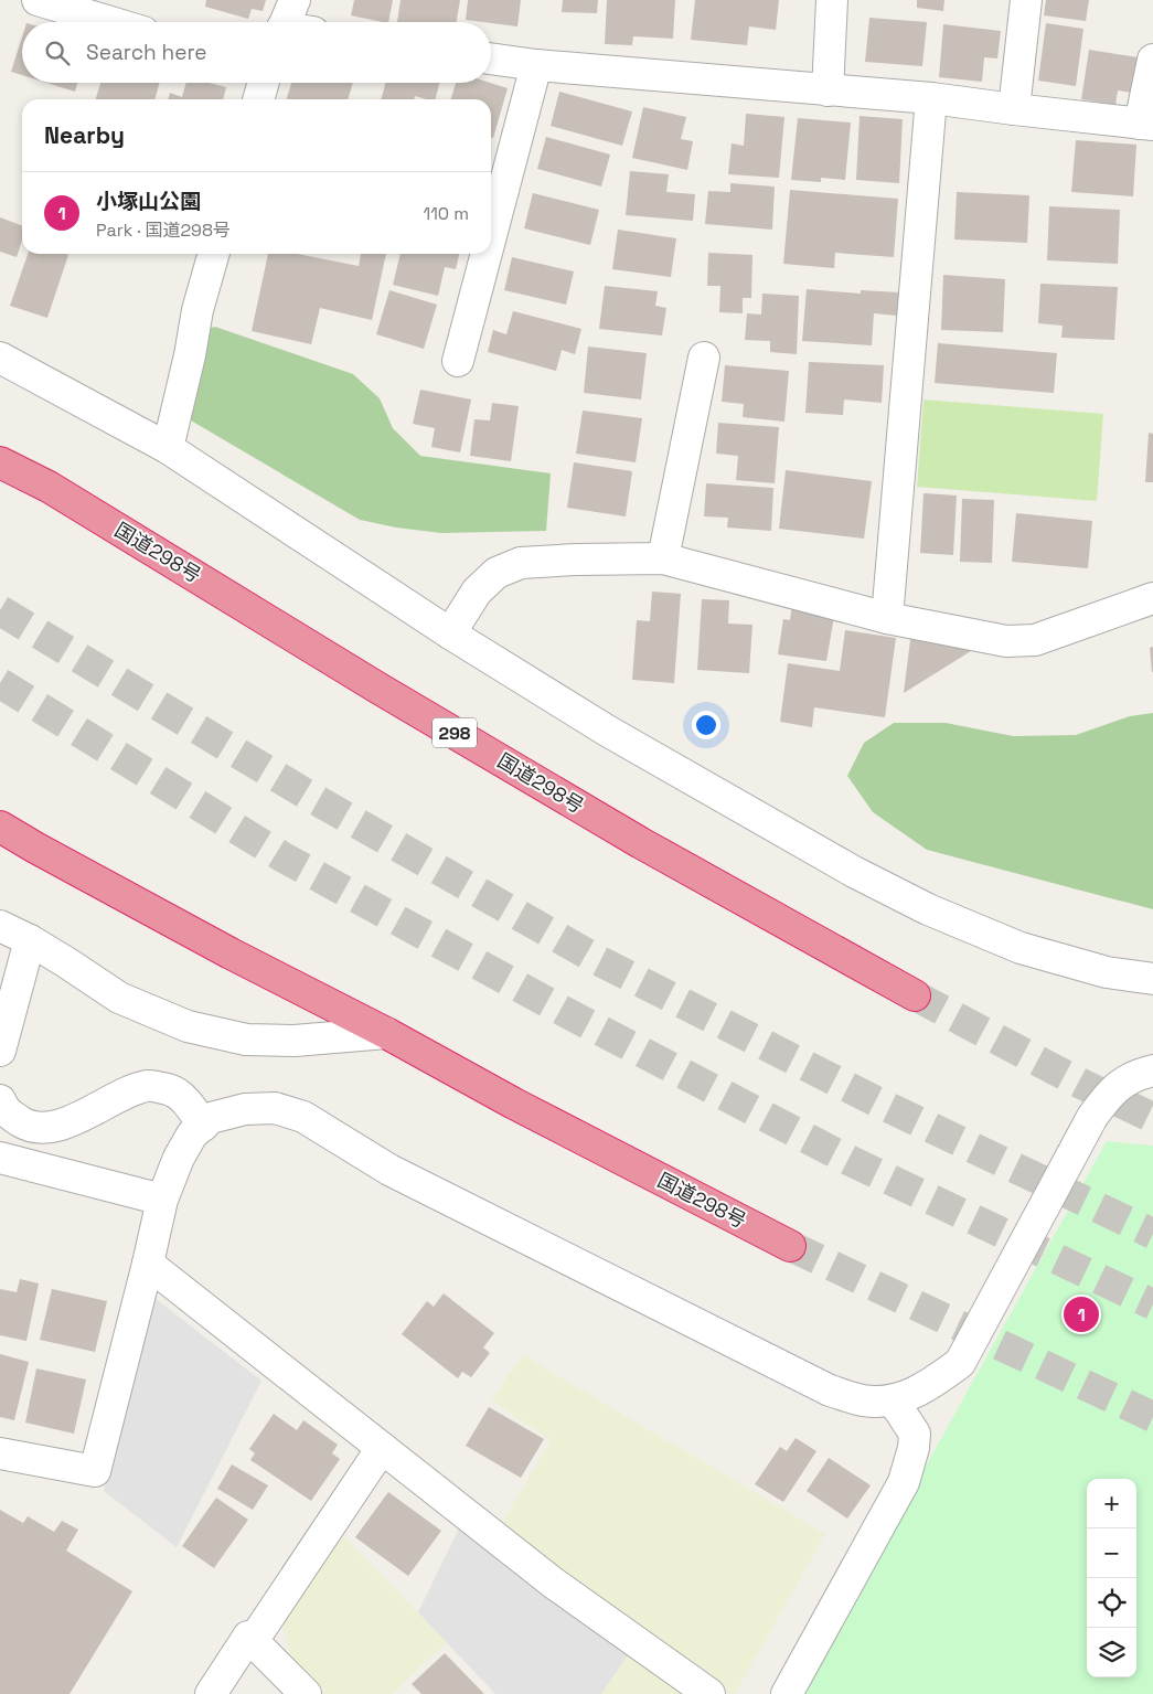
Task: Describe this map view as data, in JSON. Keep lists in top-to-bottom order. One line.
{"streets":{"highway":["国道298号","298"]},"page":{"search":"Search here","heading":"Nearby","list":[{"mark":"1","name":"小塚山公園","note":"Park · 国道298号","value":"110 m"}],"pins":"1","map_buttons":["+","−"]}}
